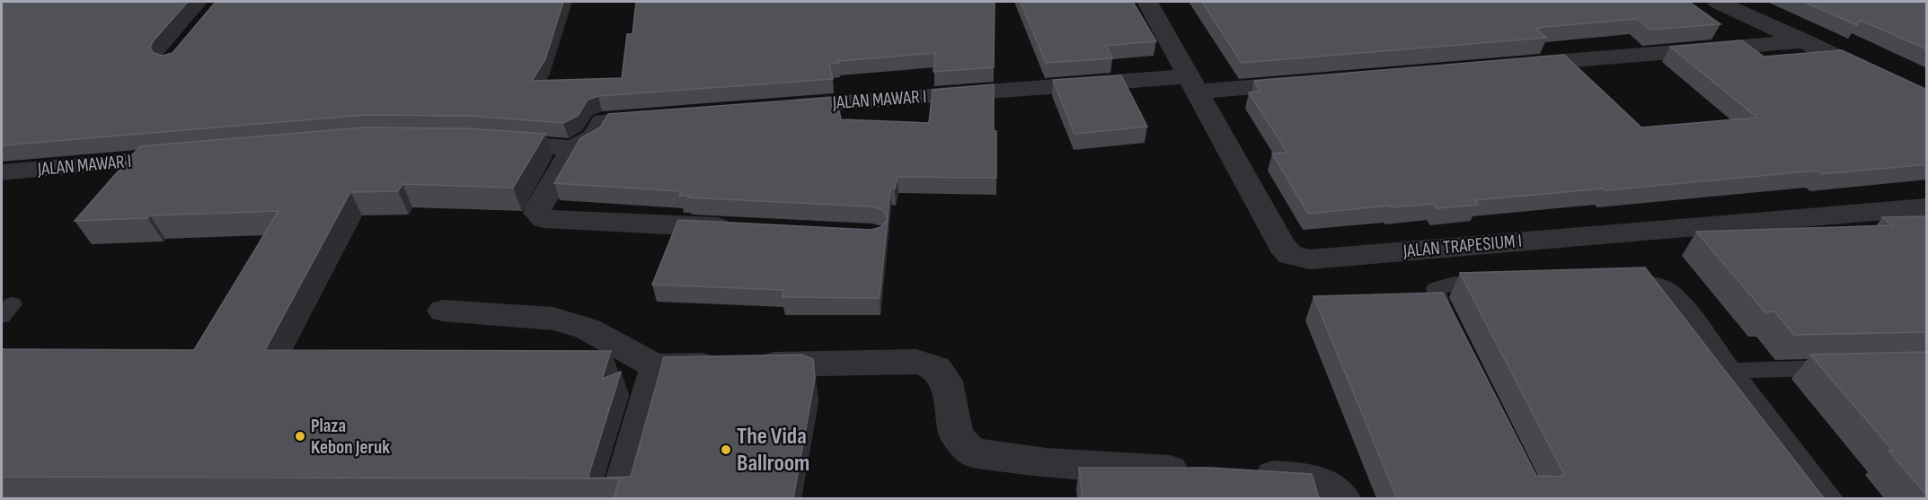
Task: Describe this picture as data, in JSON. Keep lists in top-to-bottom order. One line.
{"streets":{"street":["JALAN MAWAR I","JALAN TRAPESIUM I"]},"crossings":[["JALAN MAWAR I","JALAN TRAPESIUM I"]],"places":["Plaza Kebon Jeruk","The Vida Ballroom"]}
